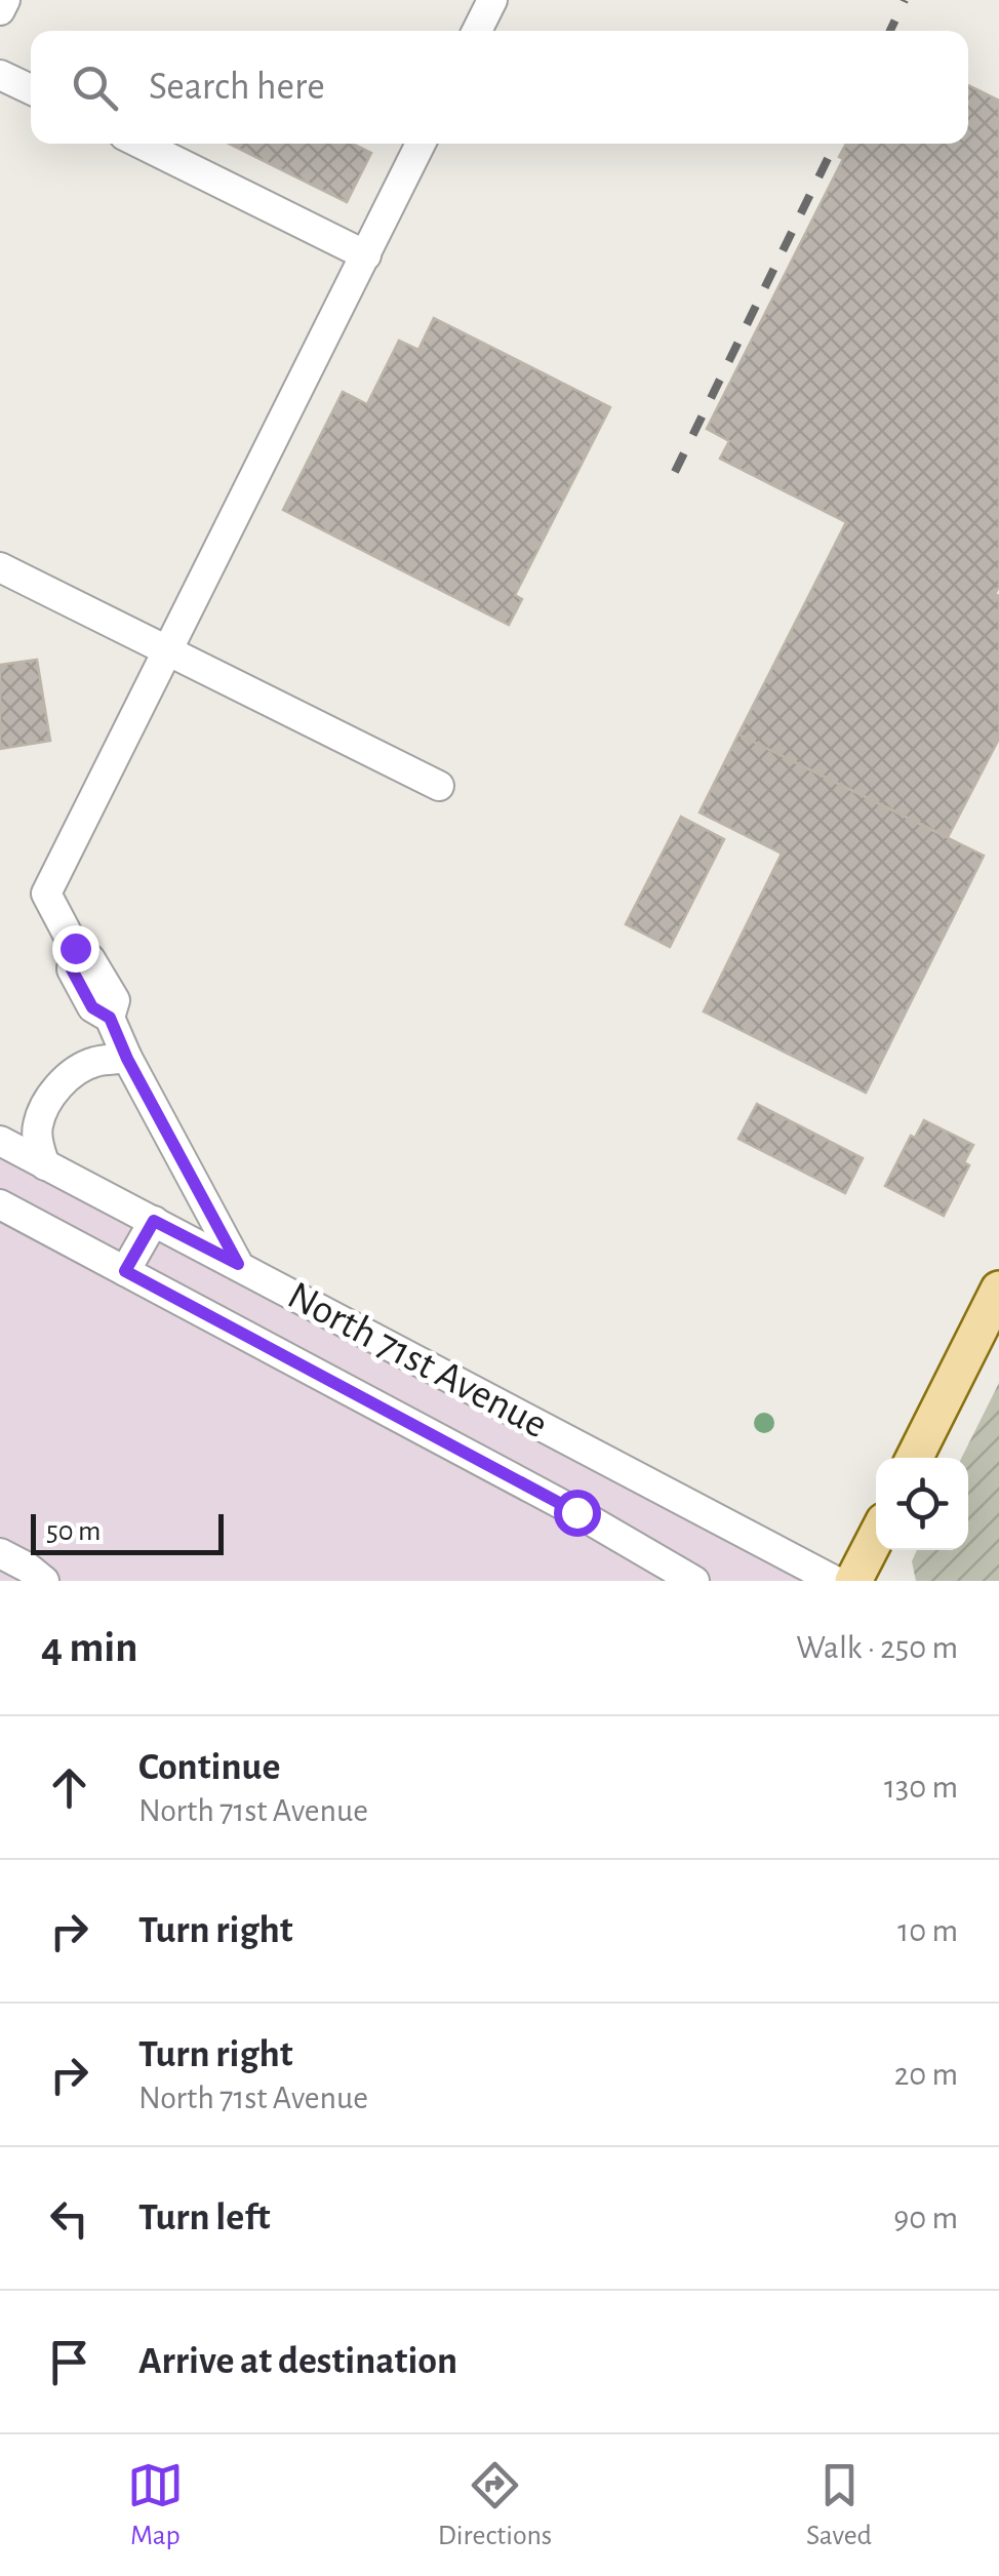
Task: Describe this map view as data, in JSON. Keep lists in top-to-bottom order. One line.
{"streets":{"lane":["North 71st Avenue"]},"scale_bar":"50 m","page":{"search":"Search here","scale":"50 m","heading":["4 min","Walk · 250 m"],"list":[["Continue","North 71st Avenue","130 m"],["Turn right","10 m"],["Turn right","North 71st Avenue","20 m"],["Turn left","90 m"],"Arrive at destination"],"nav":["Map","Directions","Saved"]}}
